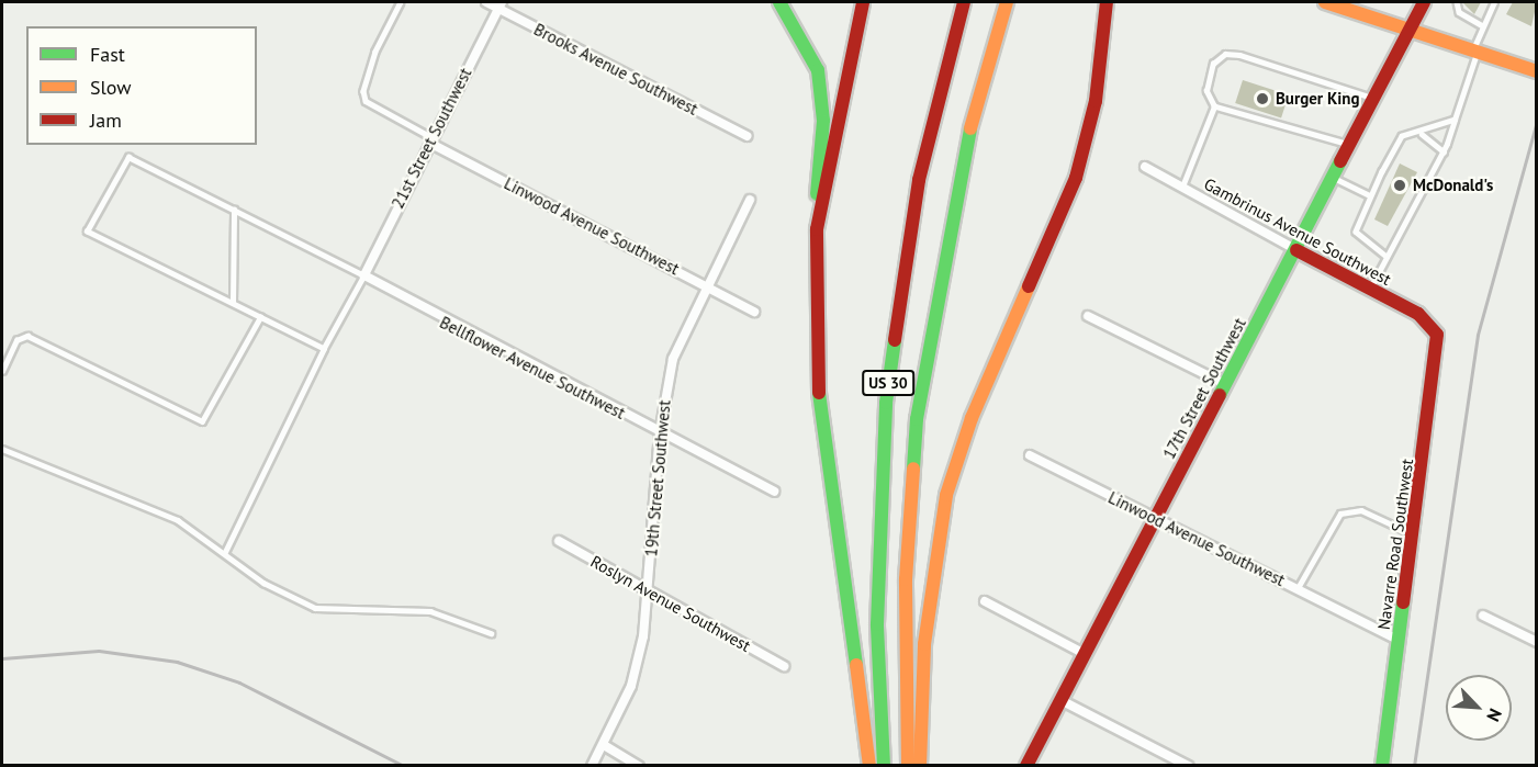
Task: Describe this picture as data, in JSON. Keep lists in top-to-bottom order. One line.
{"streets":{"main road":["Gambrinus Avenue Southwest","US 30","17th Street Southwest","Navarre Road Southwest"],"street":["Brooks Avenue Southwest","21st Street Southwest","Linwood Avenue Southwest","Bellflower Avenue Southwest","19th Street Southwest","Roslyn Avenue Southwest"]},"crossings":[["Brooks Avenue Southwest","21st Street Southwest"],["21st Street Southwest","Linwood Avenue Southwest"],["21st Street Southwest","Bellflower Avenue Southwest"],["Linwood Avenue Southwest","17th Street Southwest"],["Linwood Avenue Southwest","19th Street Southwest"],["Linwood Avenue Southwest","Navarre Road Southwest"],["Gambrinus Avenue Southwest","17th Street Southwest"],["Gambrinus Avenue Southwest","Navarre Road Southwest"],["Bellflower Avenue Southwest","19th Street Southwest"],["19th Street Southwest","Roslyn Avenue Southwest"]],"places":["Burger King","McDonald's"],"legend":["Fast","Slow","Jam"],"north":"bottom right"}
